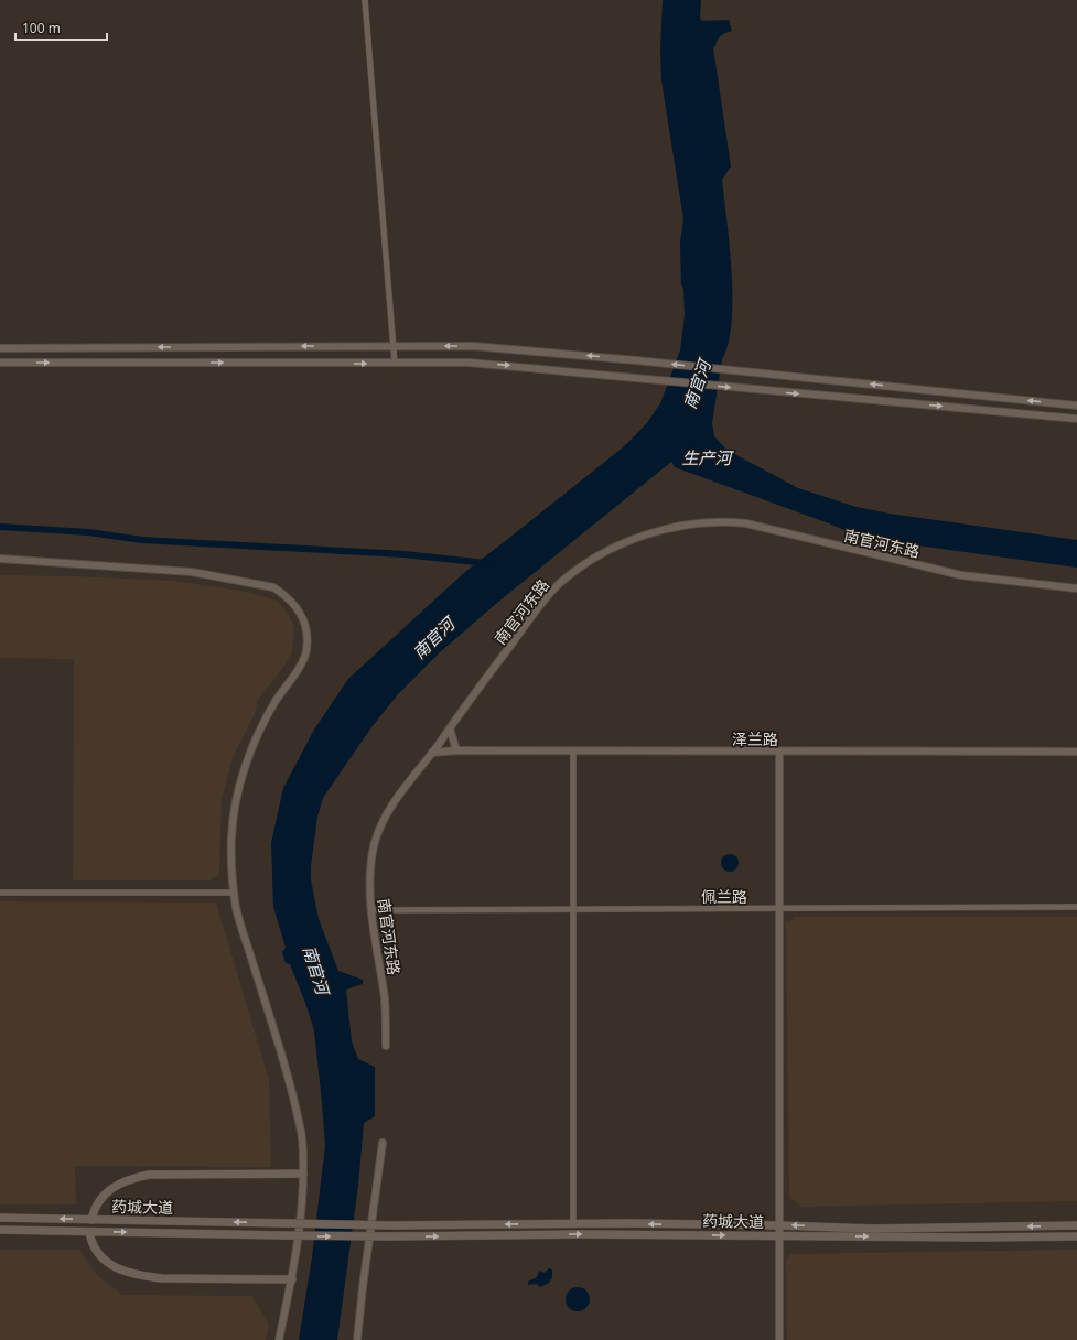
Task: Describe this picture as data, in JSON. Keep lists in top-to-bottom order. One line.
{"streets":{"main road":["药城大道"],"street":["南官河东路","泽兰路","佩兰路"]},"crossings":[["南官河东路","泽兰路"],["南官河东路","佩兰路"]],"water":["南官河","生产河"],"scale_bar":"100 m"}
